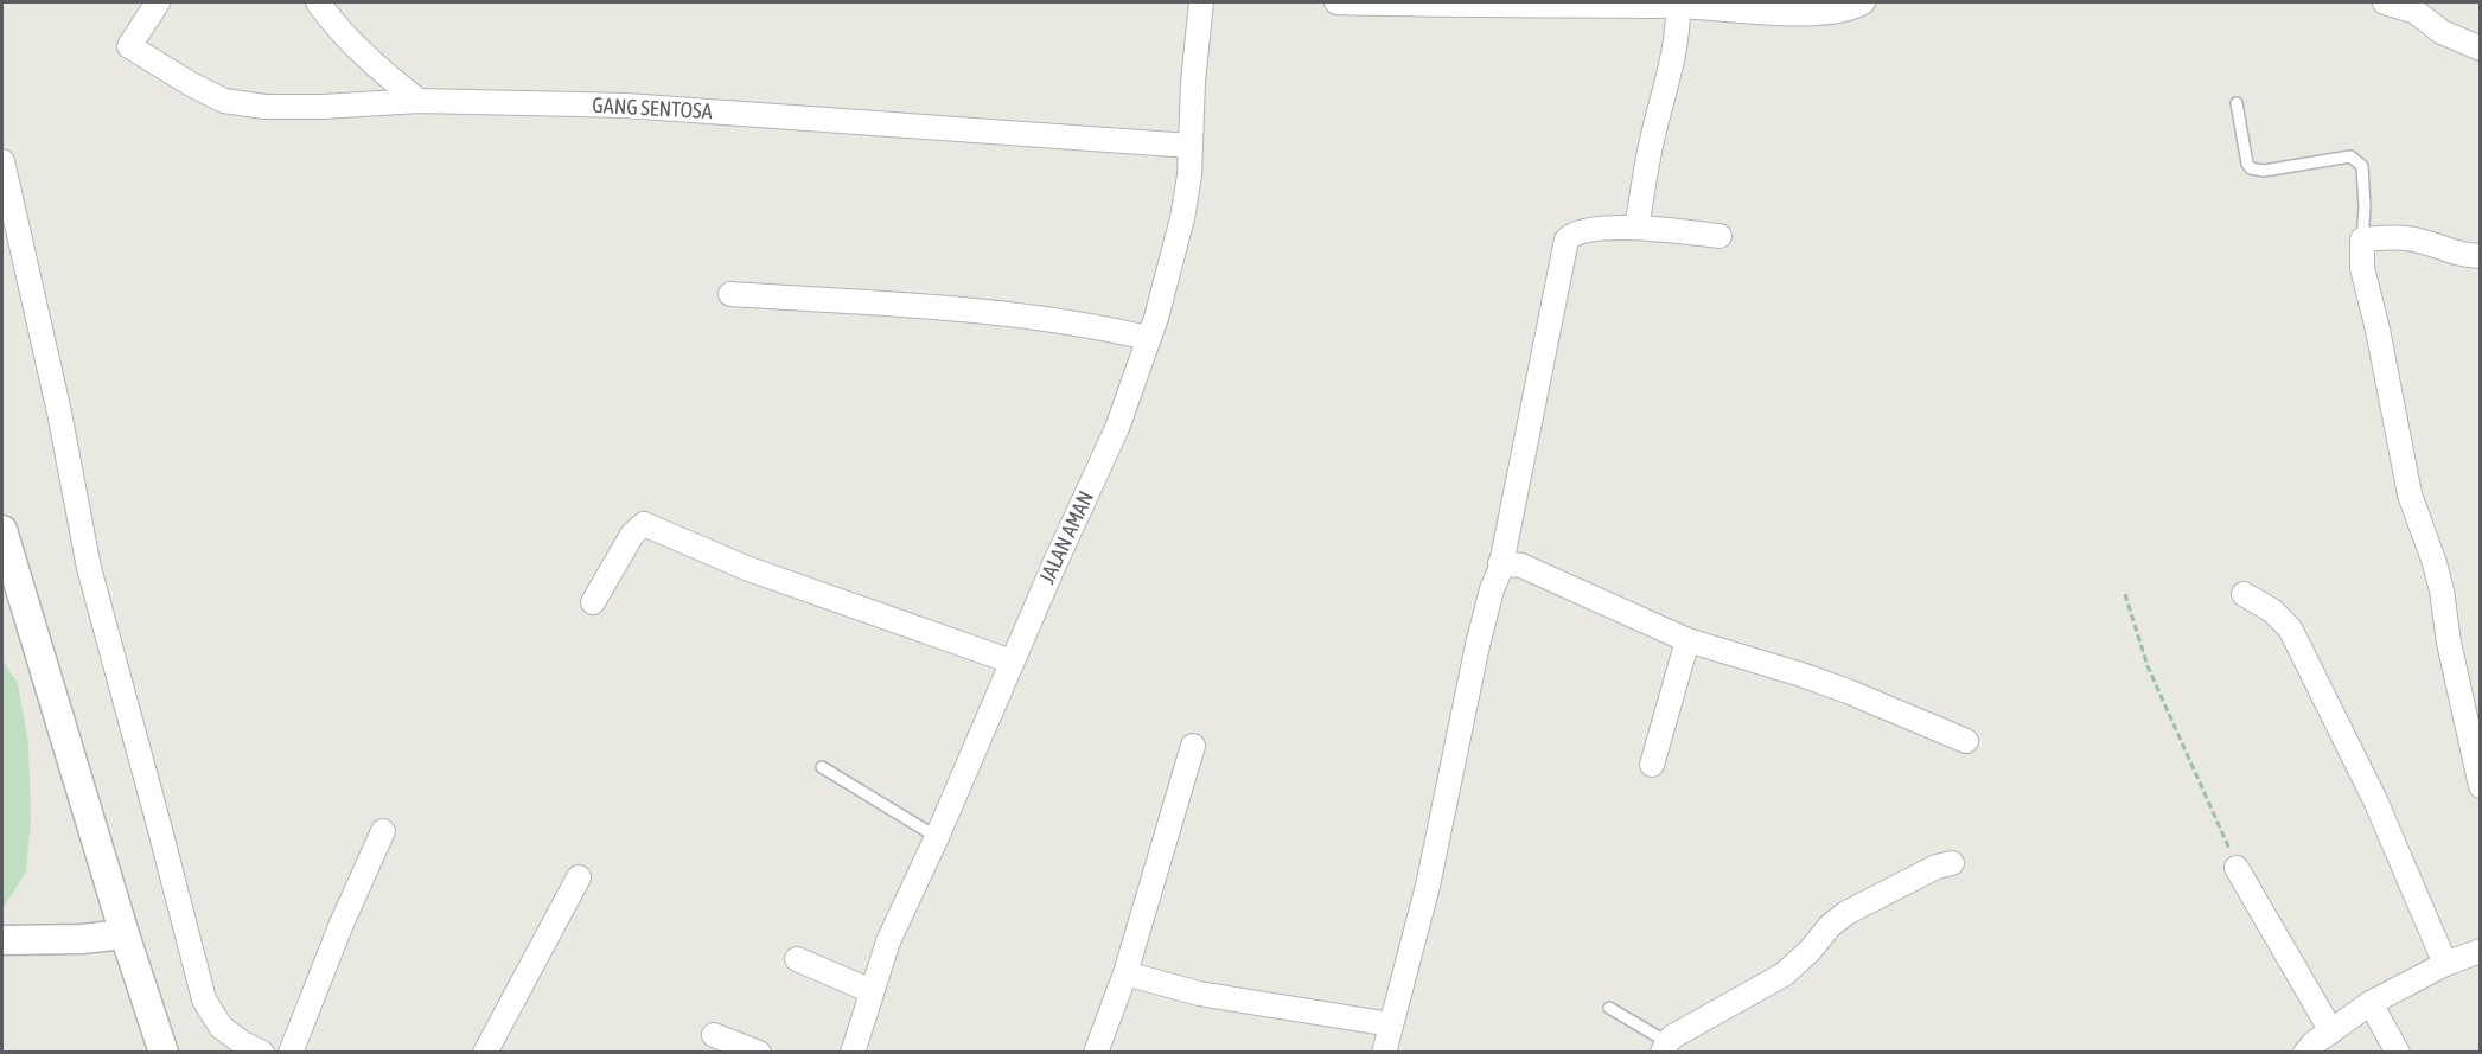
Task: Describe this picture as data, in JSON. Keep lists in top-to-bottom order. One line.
{"streets":{"street":["GANG SENTOSA","JALAN AMAN"]},"crossings":[["GANG SENTOSA","JALAN AMAN"]]}
